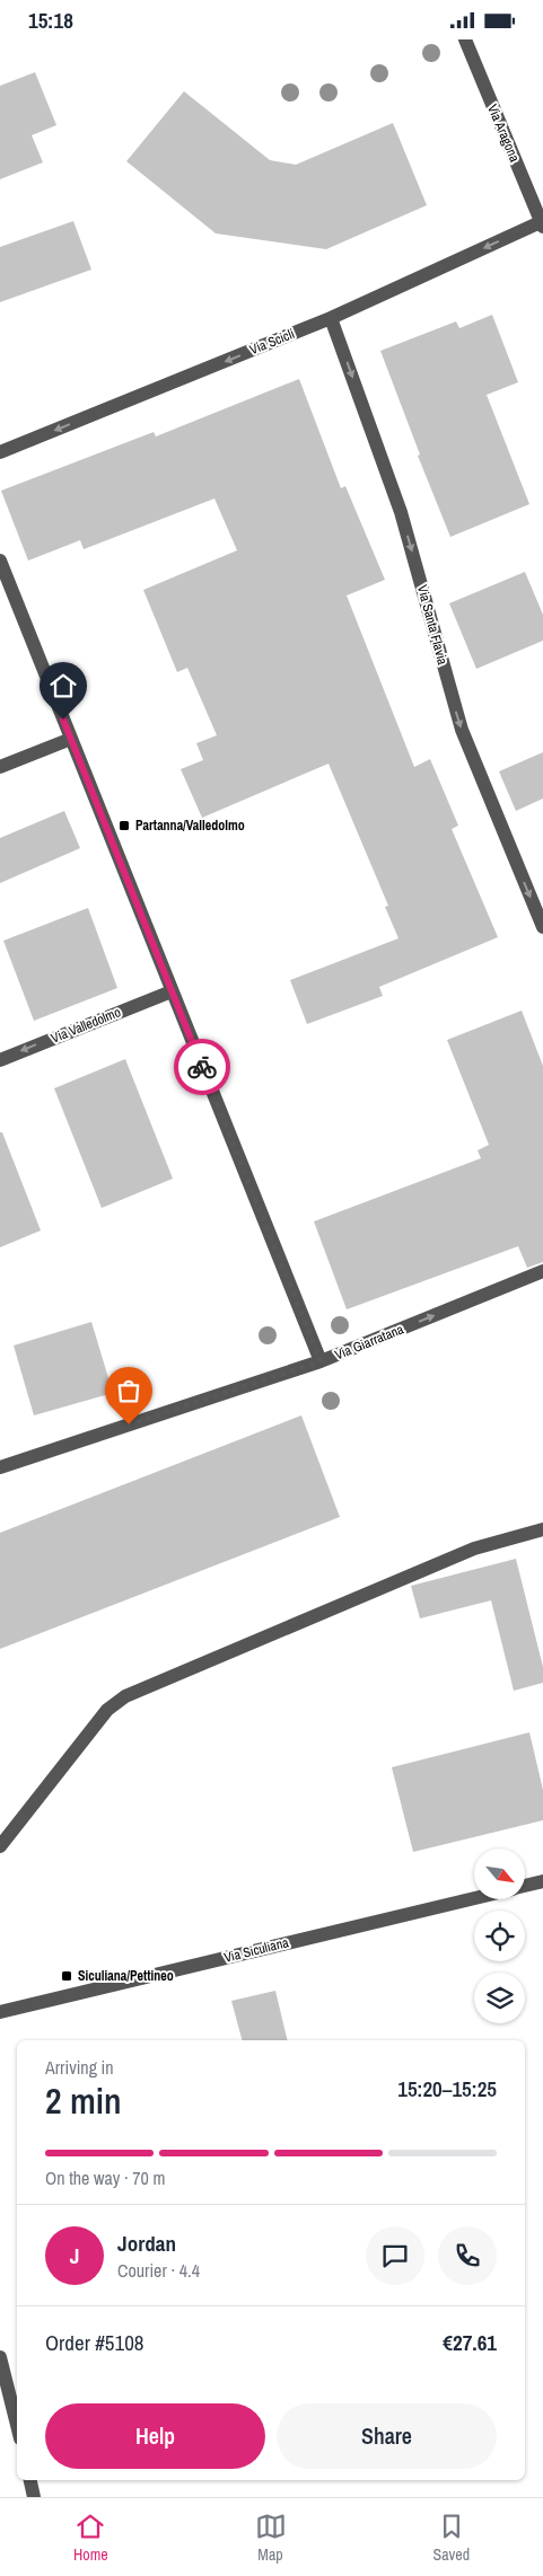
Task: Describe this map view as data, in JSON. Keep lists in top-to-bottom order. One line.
{"streets":{"street":["Via Aragona","Via Scicli","Via Santa Flavia","Via Valledolmo","Via Giarratana","Via Siculiana"]},"crossings":[["Via Aragona","Via Scicli"],["Via Scicli","Via Santa Flavia"]],"one_way":["Via Scicli","Via Santa Flavia","Via Valledolmo","Via Giarratana"],"places":{"transit":["Partanna/Valledolmo","Siculiana/Pettineo"]},"north":"bottom right","page":{"status":"15:18","heading":["2 min","Arriving in","15:20–15:25"],"panel":["Jordan","Courier · 4.4","Order #5108","€27.61"],"bar":"On the way · 70 m","round":"J","buttons":["Help","Share"],"tabs":["Home","Map","Saved"]}}
